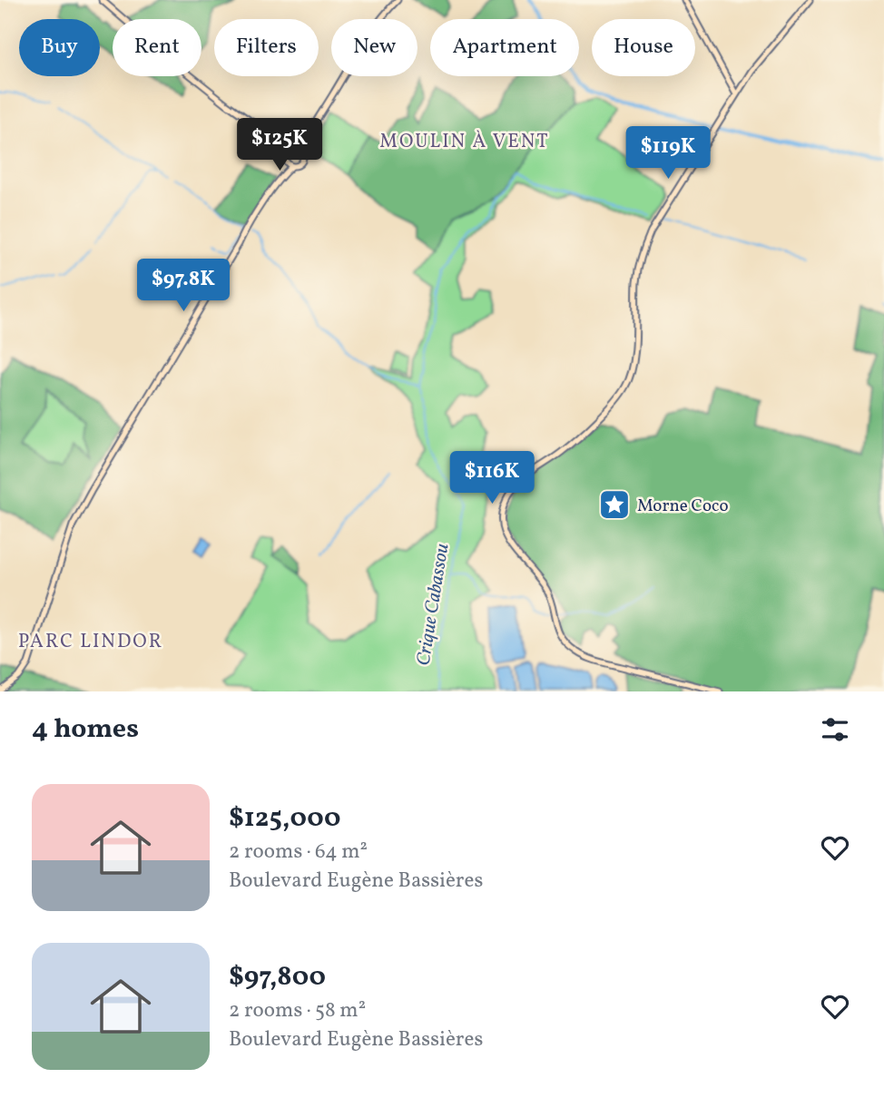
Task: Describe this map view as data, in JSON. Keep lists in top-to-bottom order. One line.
{"districts":["MOULIN À VENT","PARC LINDOR"],"water":["Crique Cabassou"],"places":{"place":["Morne Coco"]},"page":{"chip":["Buy","Rent","Filters","New","Apartment","House"],"price":["$125K","$119K","$97.8K","$116K"],"heading":"4 homes","list":[{"name":"$125,000","note":"2 rooms · 64 m² · Boulevard Eugène Bassières"},{"name":"$97,800","note":"2 rooms · 58 m² · Boulevard Eugène Bassières"}]}}
